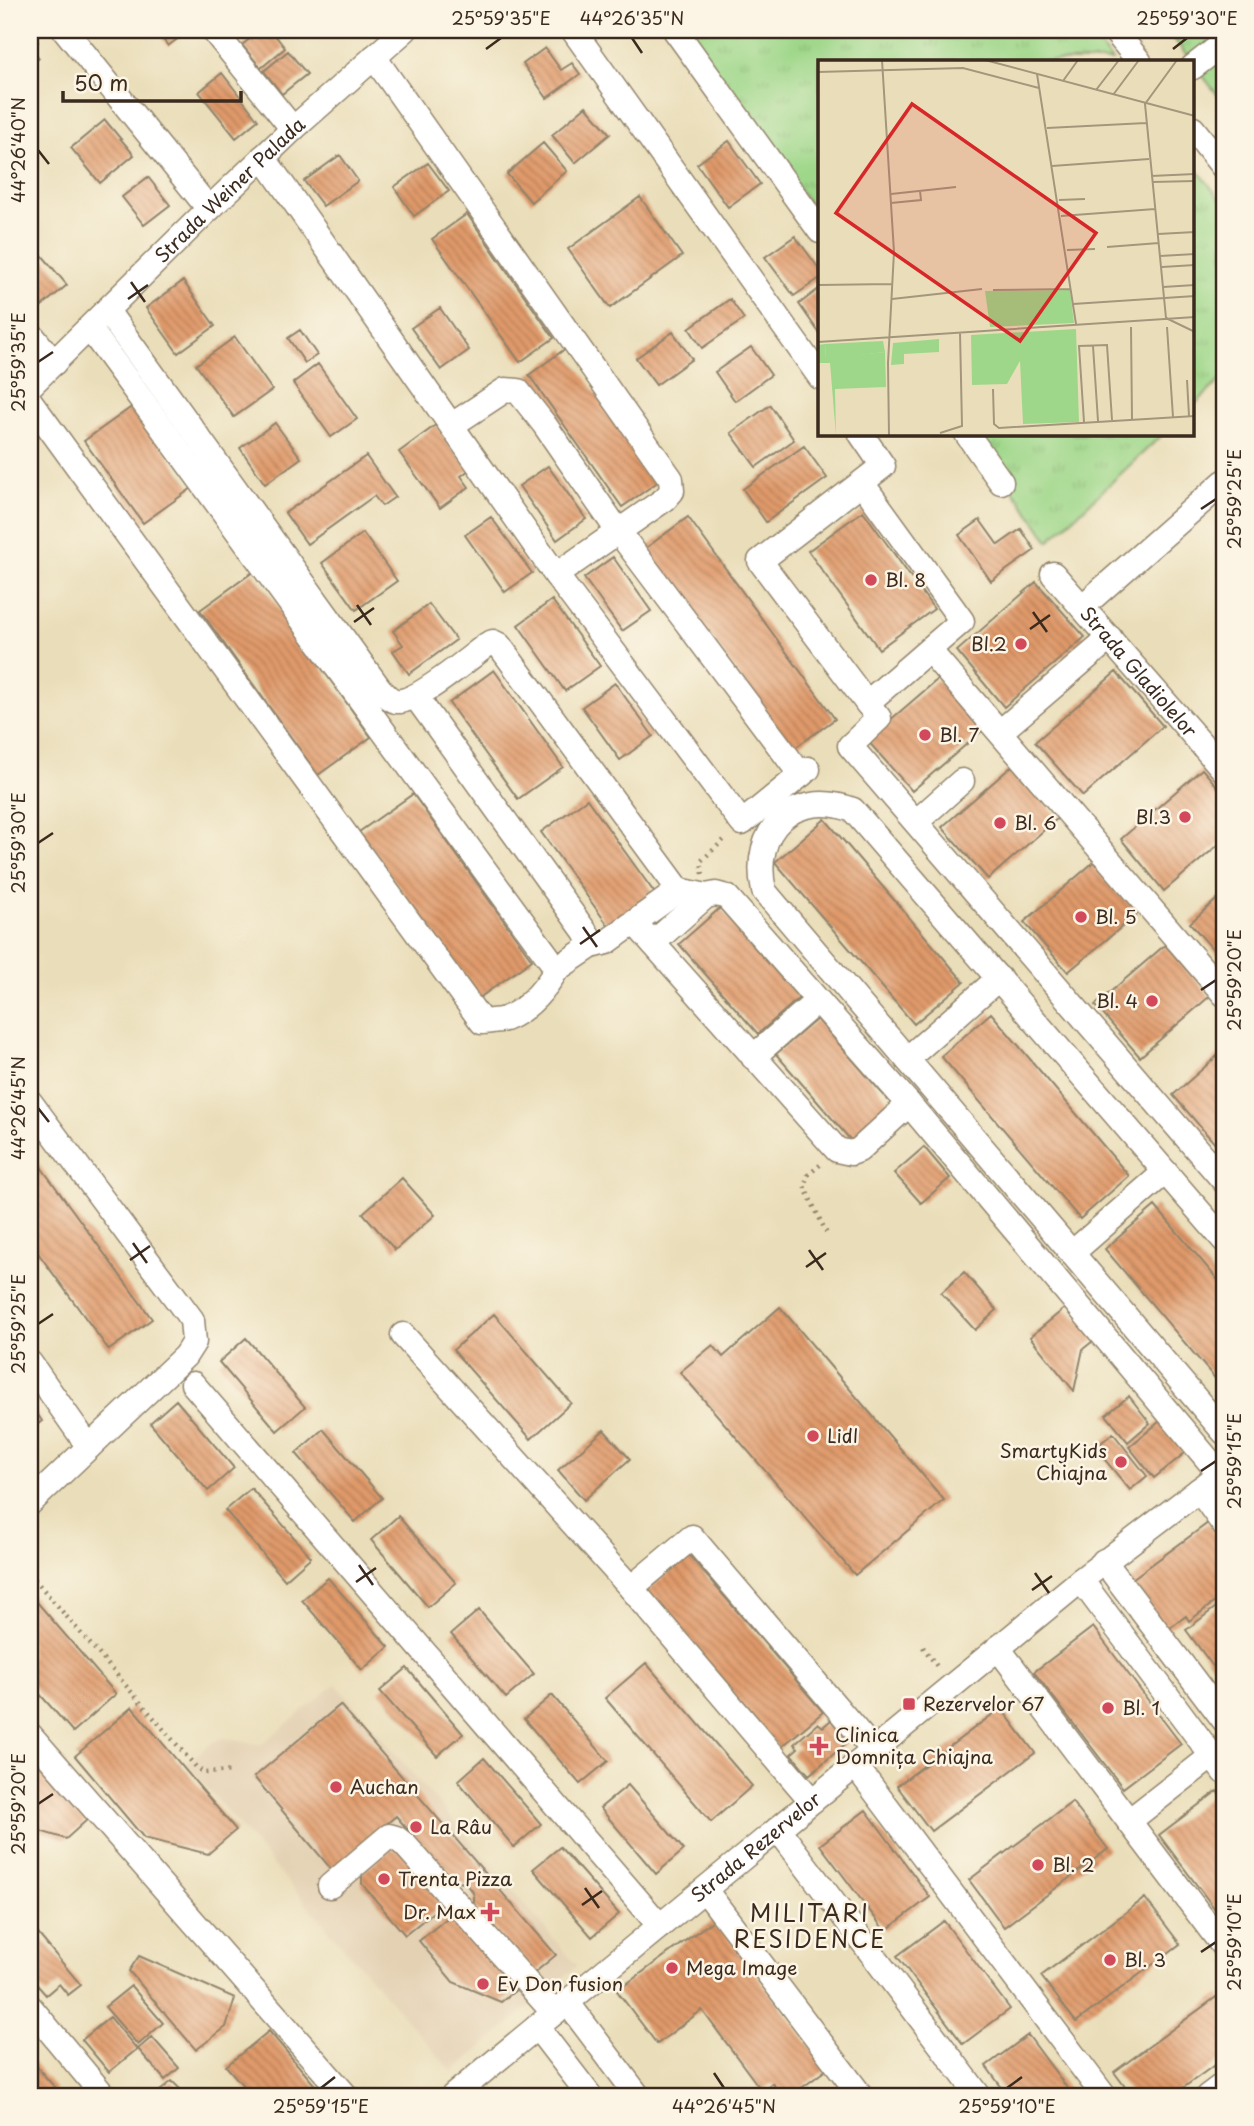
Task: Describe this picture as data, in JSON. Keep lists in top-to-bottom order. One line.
{"streets":{"street":["Strada Weiner Palada","Strada Gladiolelor","Strada Rezervelor"]},"districts":["MILITARI RESIDENCE"],"places":{"other":["Bl. 8","Bl.2","Bl. 7","Bl.3","Bl. 6","Bl. 5","Bl. 4","Lidl","SmartyKids Chiajna","Bl. 1","Auchan","La Râu","Bl. 2","Trenta Pizza","Bl. 3","Mega Image","Ev Don fusion"],"transit":["Rezervelor 67"],"health":["Clinica Domnița Chiajna","Dr. Max"]},"scale_bar":"50 m","coordinates":["25°59'35\"E","44°26'35\"N","25°59'30\"E","44°26'40\"N","25°59'25\"E","25°59'20\"E","44°26'45\"N","25°59'15\"E","25°59'10\"E"]}
